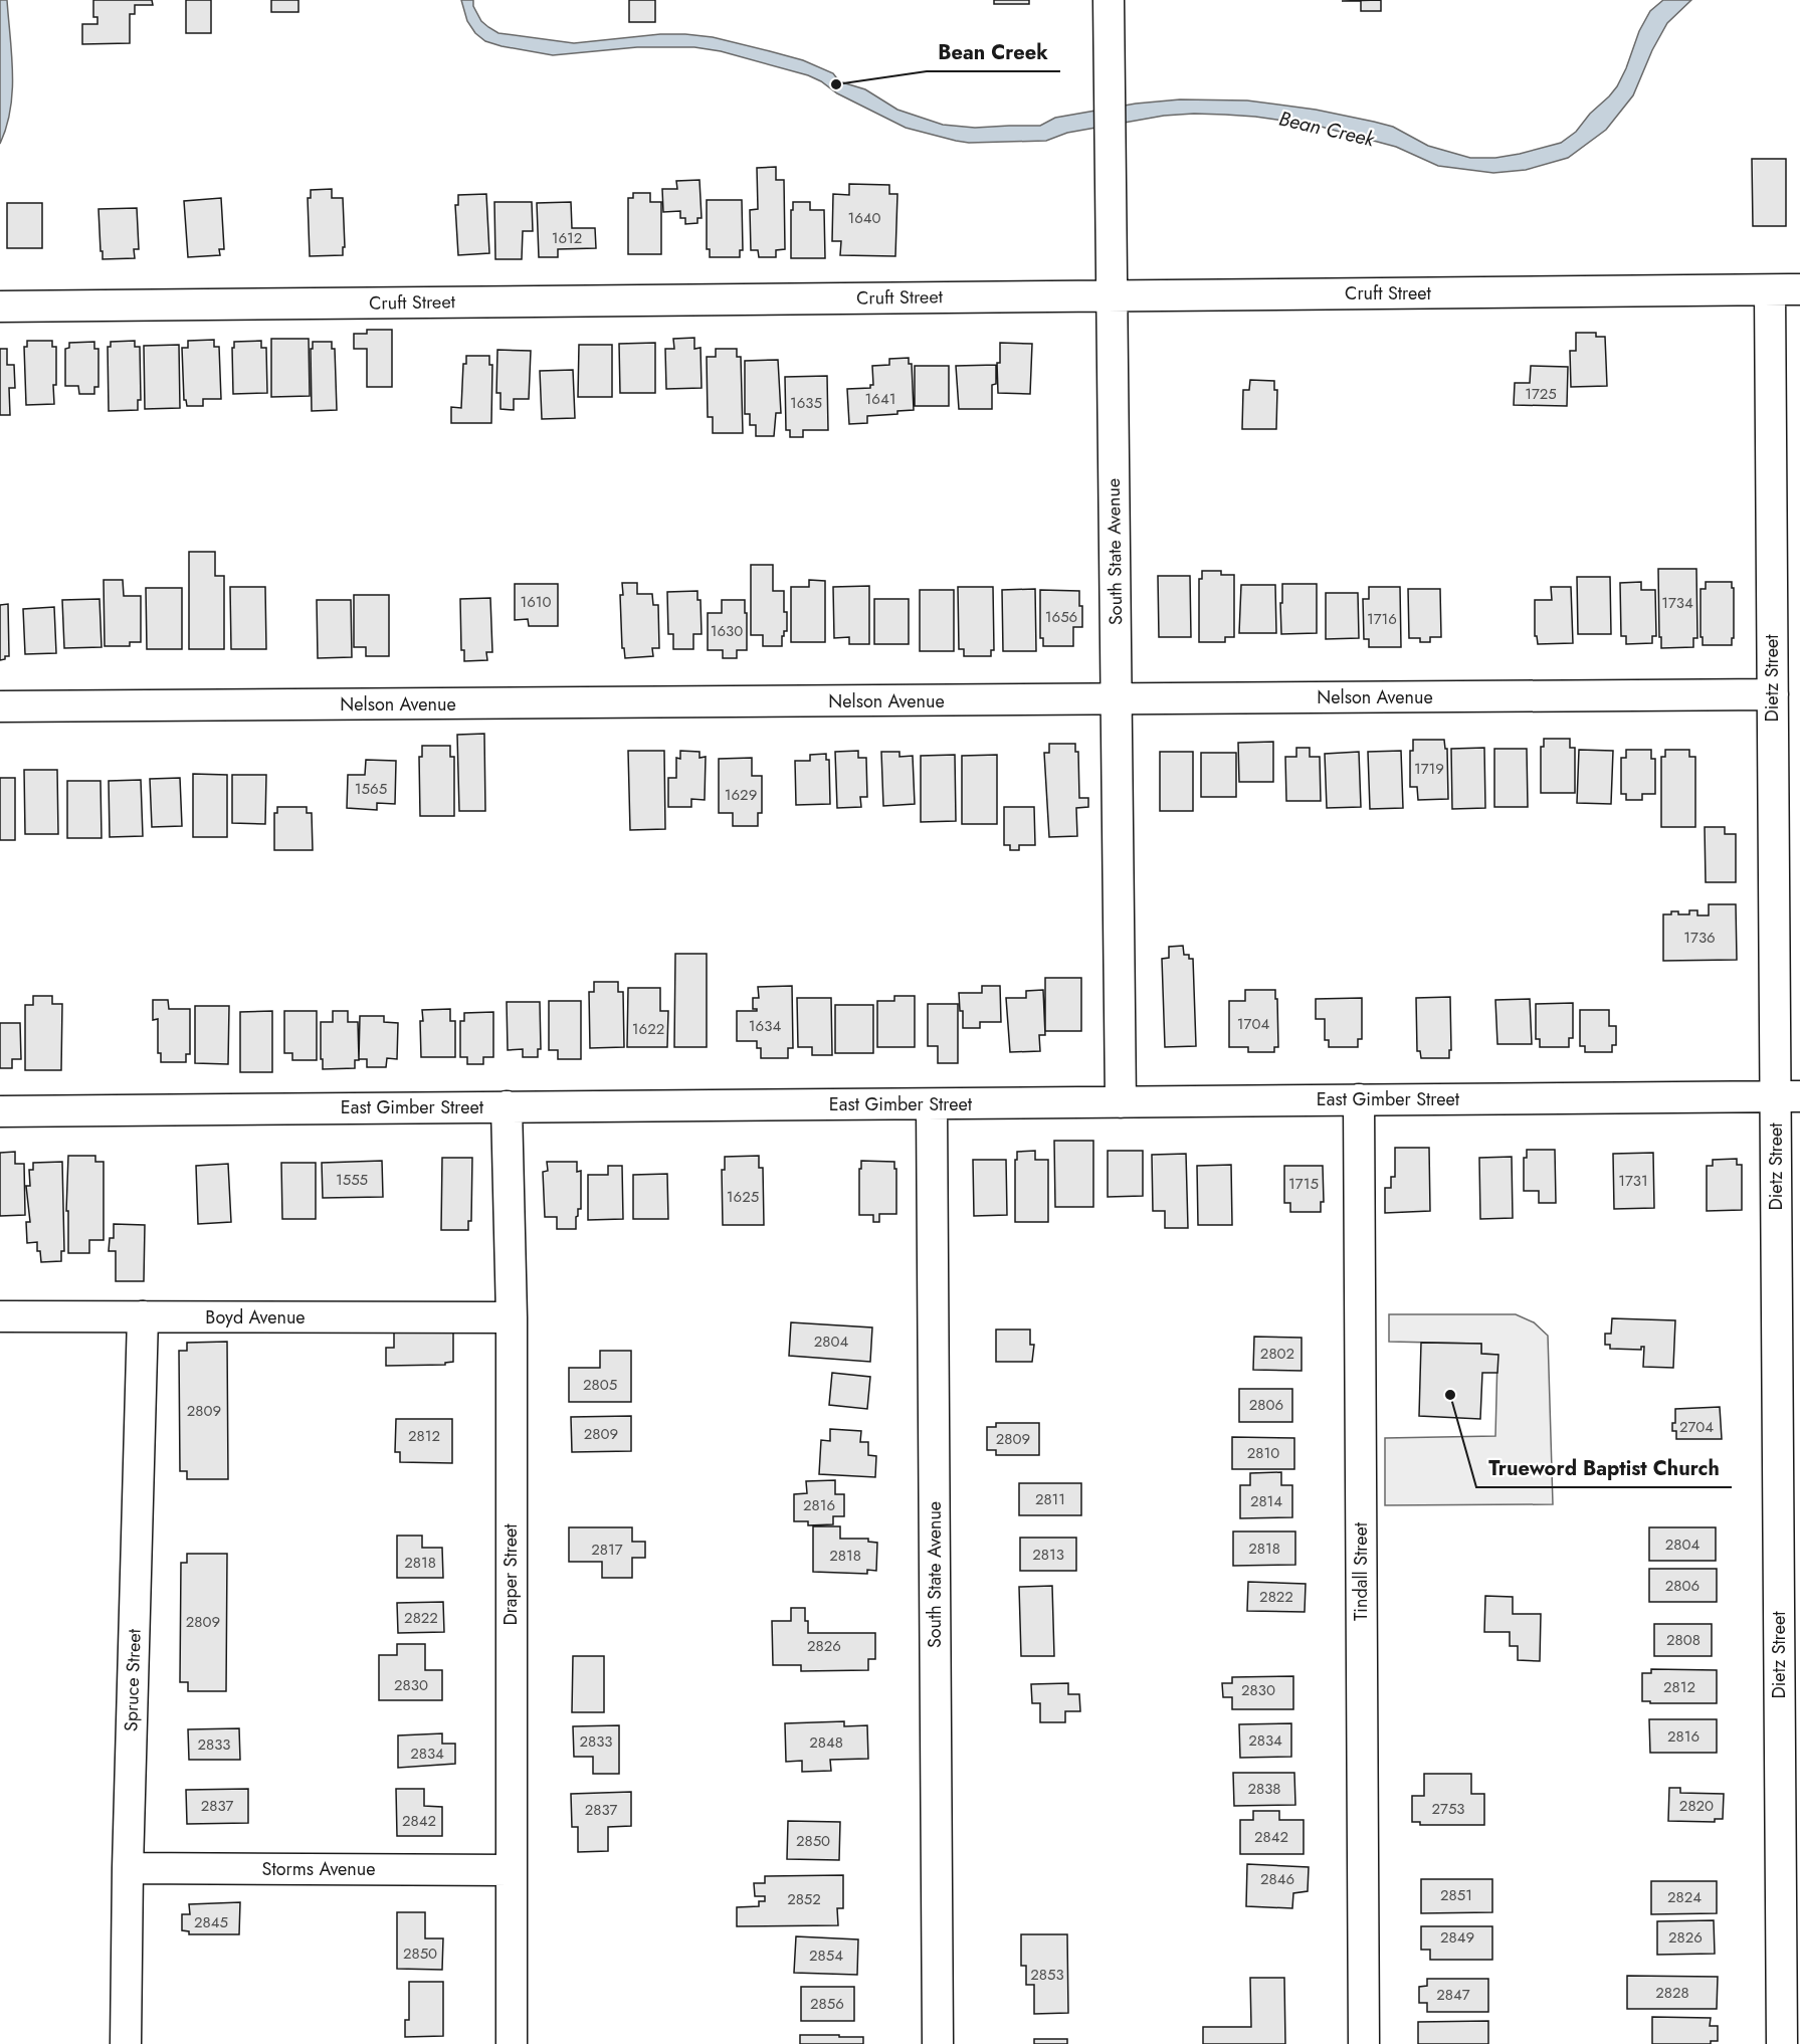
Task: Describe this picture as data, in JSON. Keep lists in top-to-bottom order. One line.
{"streets":{"street":["Cruft Street","South State Avenue","Dietz Street","Nelson Avenue","East Gimber Street","Boyd Avenue","Tindall Street","Draper Street","Spruce Street","Storms Avenue"]},"crossings":[["Cruft Street","South State Avenue"],["Cruft Street","Dietz Street"],["South State Avenue","Nelson Avenue"],["South State Avenue","East Gimber Street"],["Dietz Street","Nelson Avenue"],["Dietz Street","East Gimber Street"],["East Gimber Street","Tindall Street"],["East Gimber Street","Draper Street"],["Boyd Avenue","Draper Street"],["Boyd Avenue","Spruce Street"],["Draper Street","Storms Avenue"],["Spruce Street","Storms Avenue"]],"water":["Bean Creek"],"places":["Bean Creek","Trueword Baptist Church"],"house_numbers":["1640","1612","1725","1641","1635","1610","1734","1656","1716","1630","1719","1565","1629","1736","1704","1634","1622","1555","1731","1715","1625","2804","2802","2805","2806","2809","2704","2809","2812","2809","2810","2811","2814","2816","2804","2818","2817","2813","2818","2818","2806","2822","2822","2809","2808","2826","2830","2812","2830","2816","2834","2833","2848","2833","2834","2838","2837","2820","2753","2837","2842","2842","2850","2846","2851","2824","2852","2845","2849","2826","2850","2854","2853","2828","2847","2856"]}
